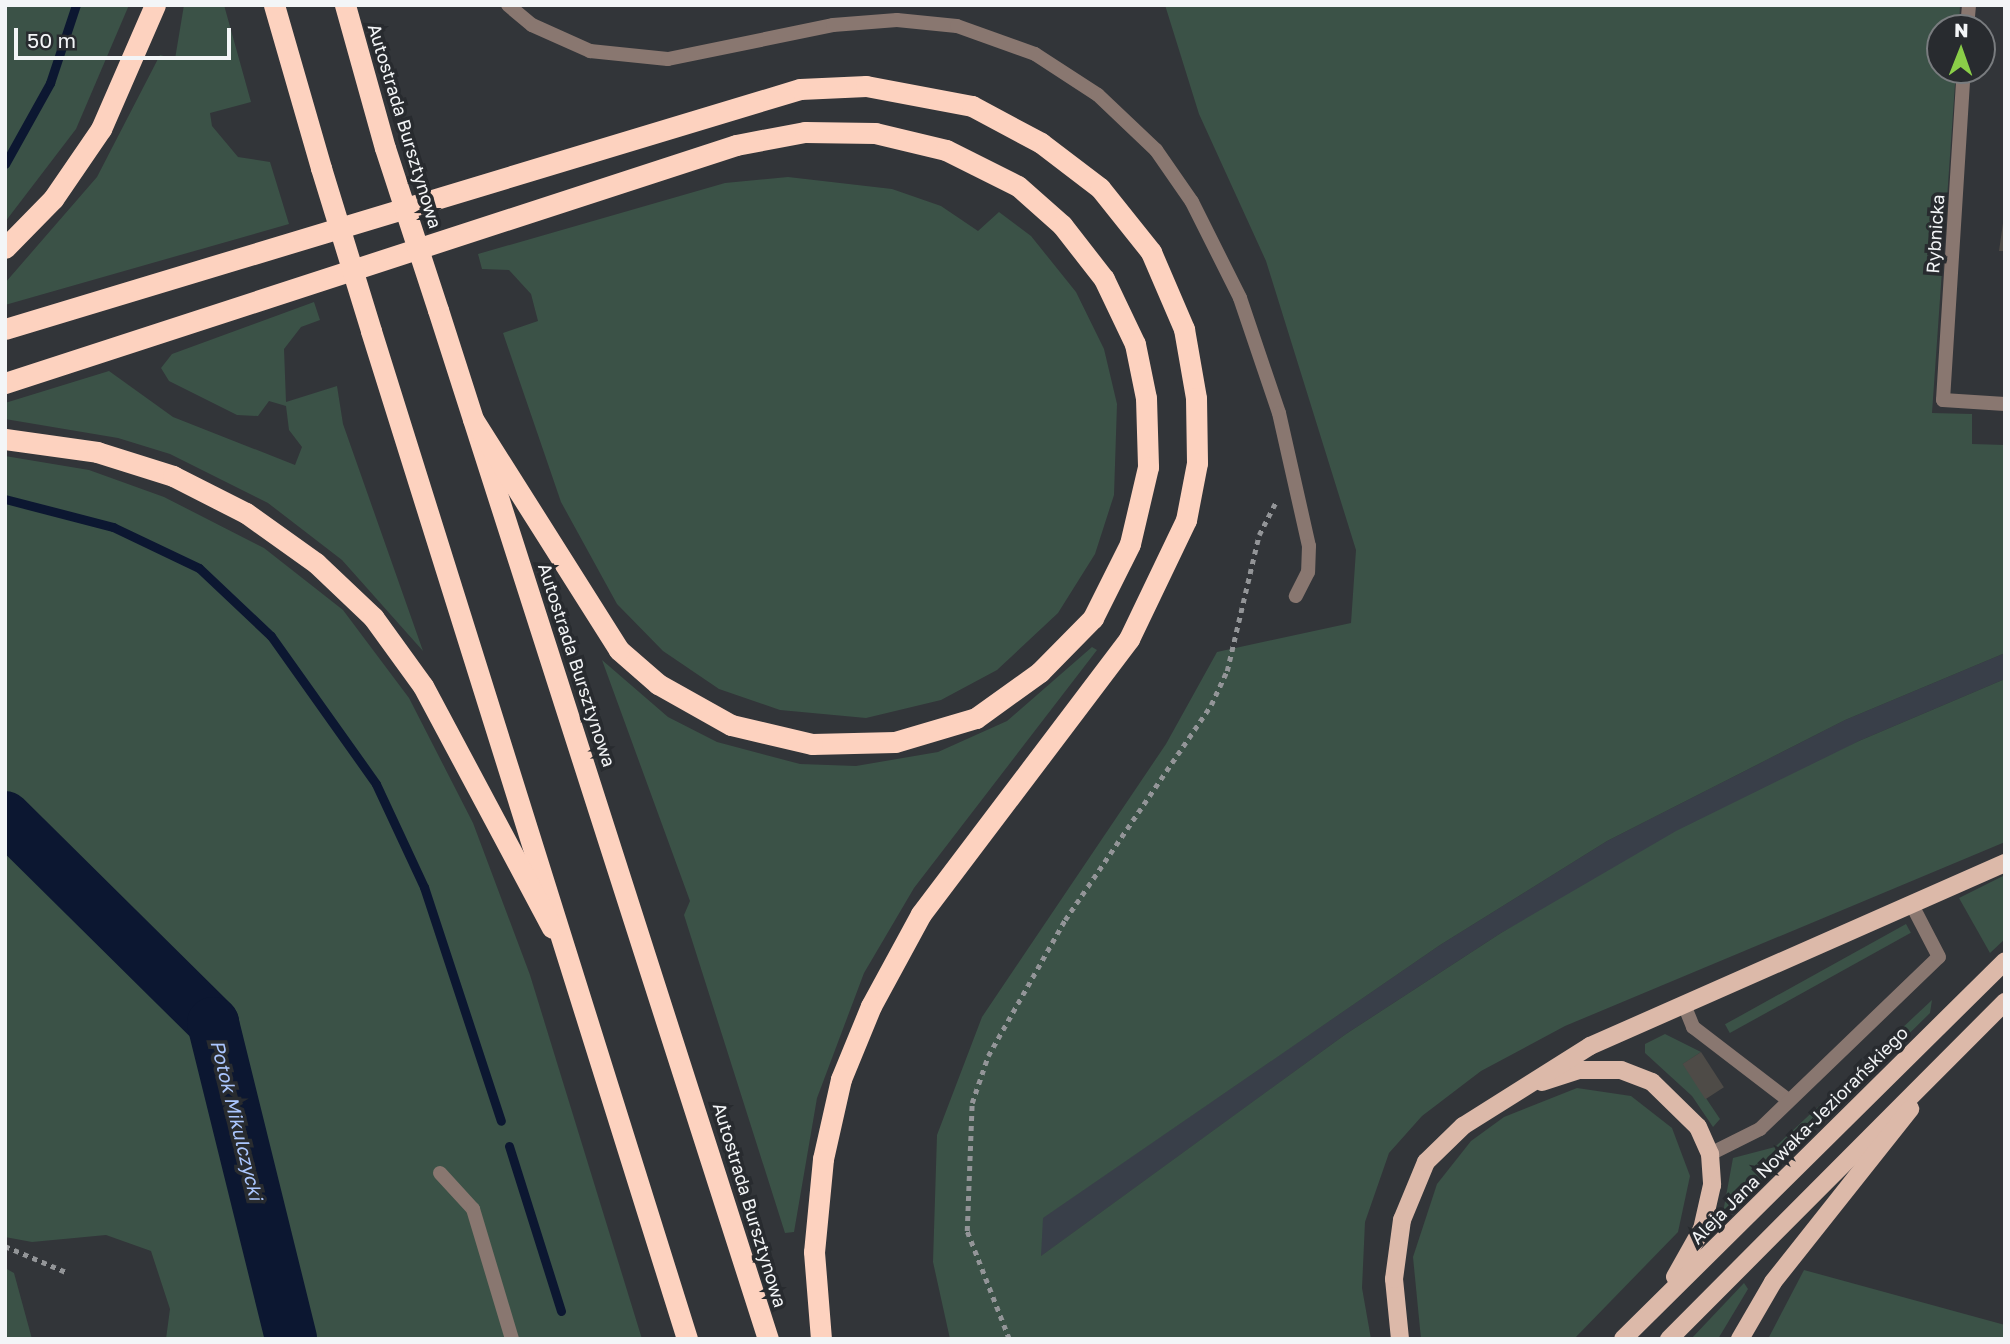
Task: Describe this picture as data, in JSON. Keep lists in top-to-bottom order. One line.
{"streets":{"highway":["Autostrada Bursztynowa"],"main road":["Aleja Jana Nowaka-Jeziorańskiego"],"street":["Rybnicka"]},"water":["Potok Mikulczycki"],"scale_bar":"50 m","north":"top"}
